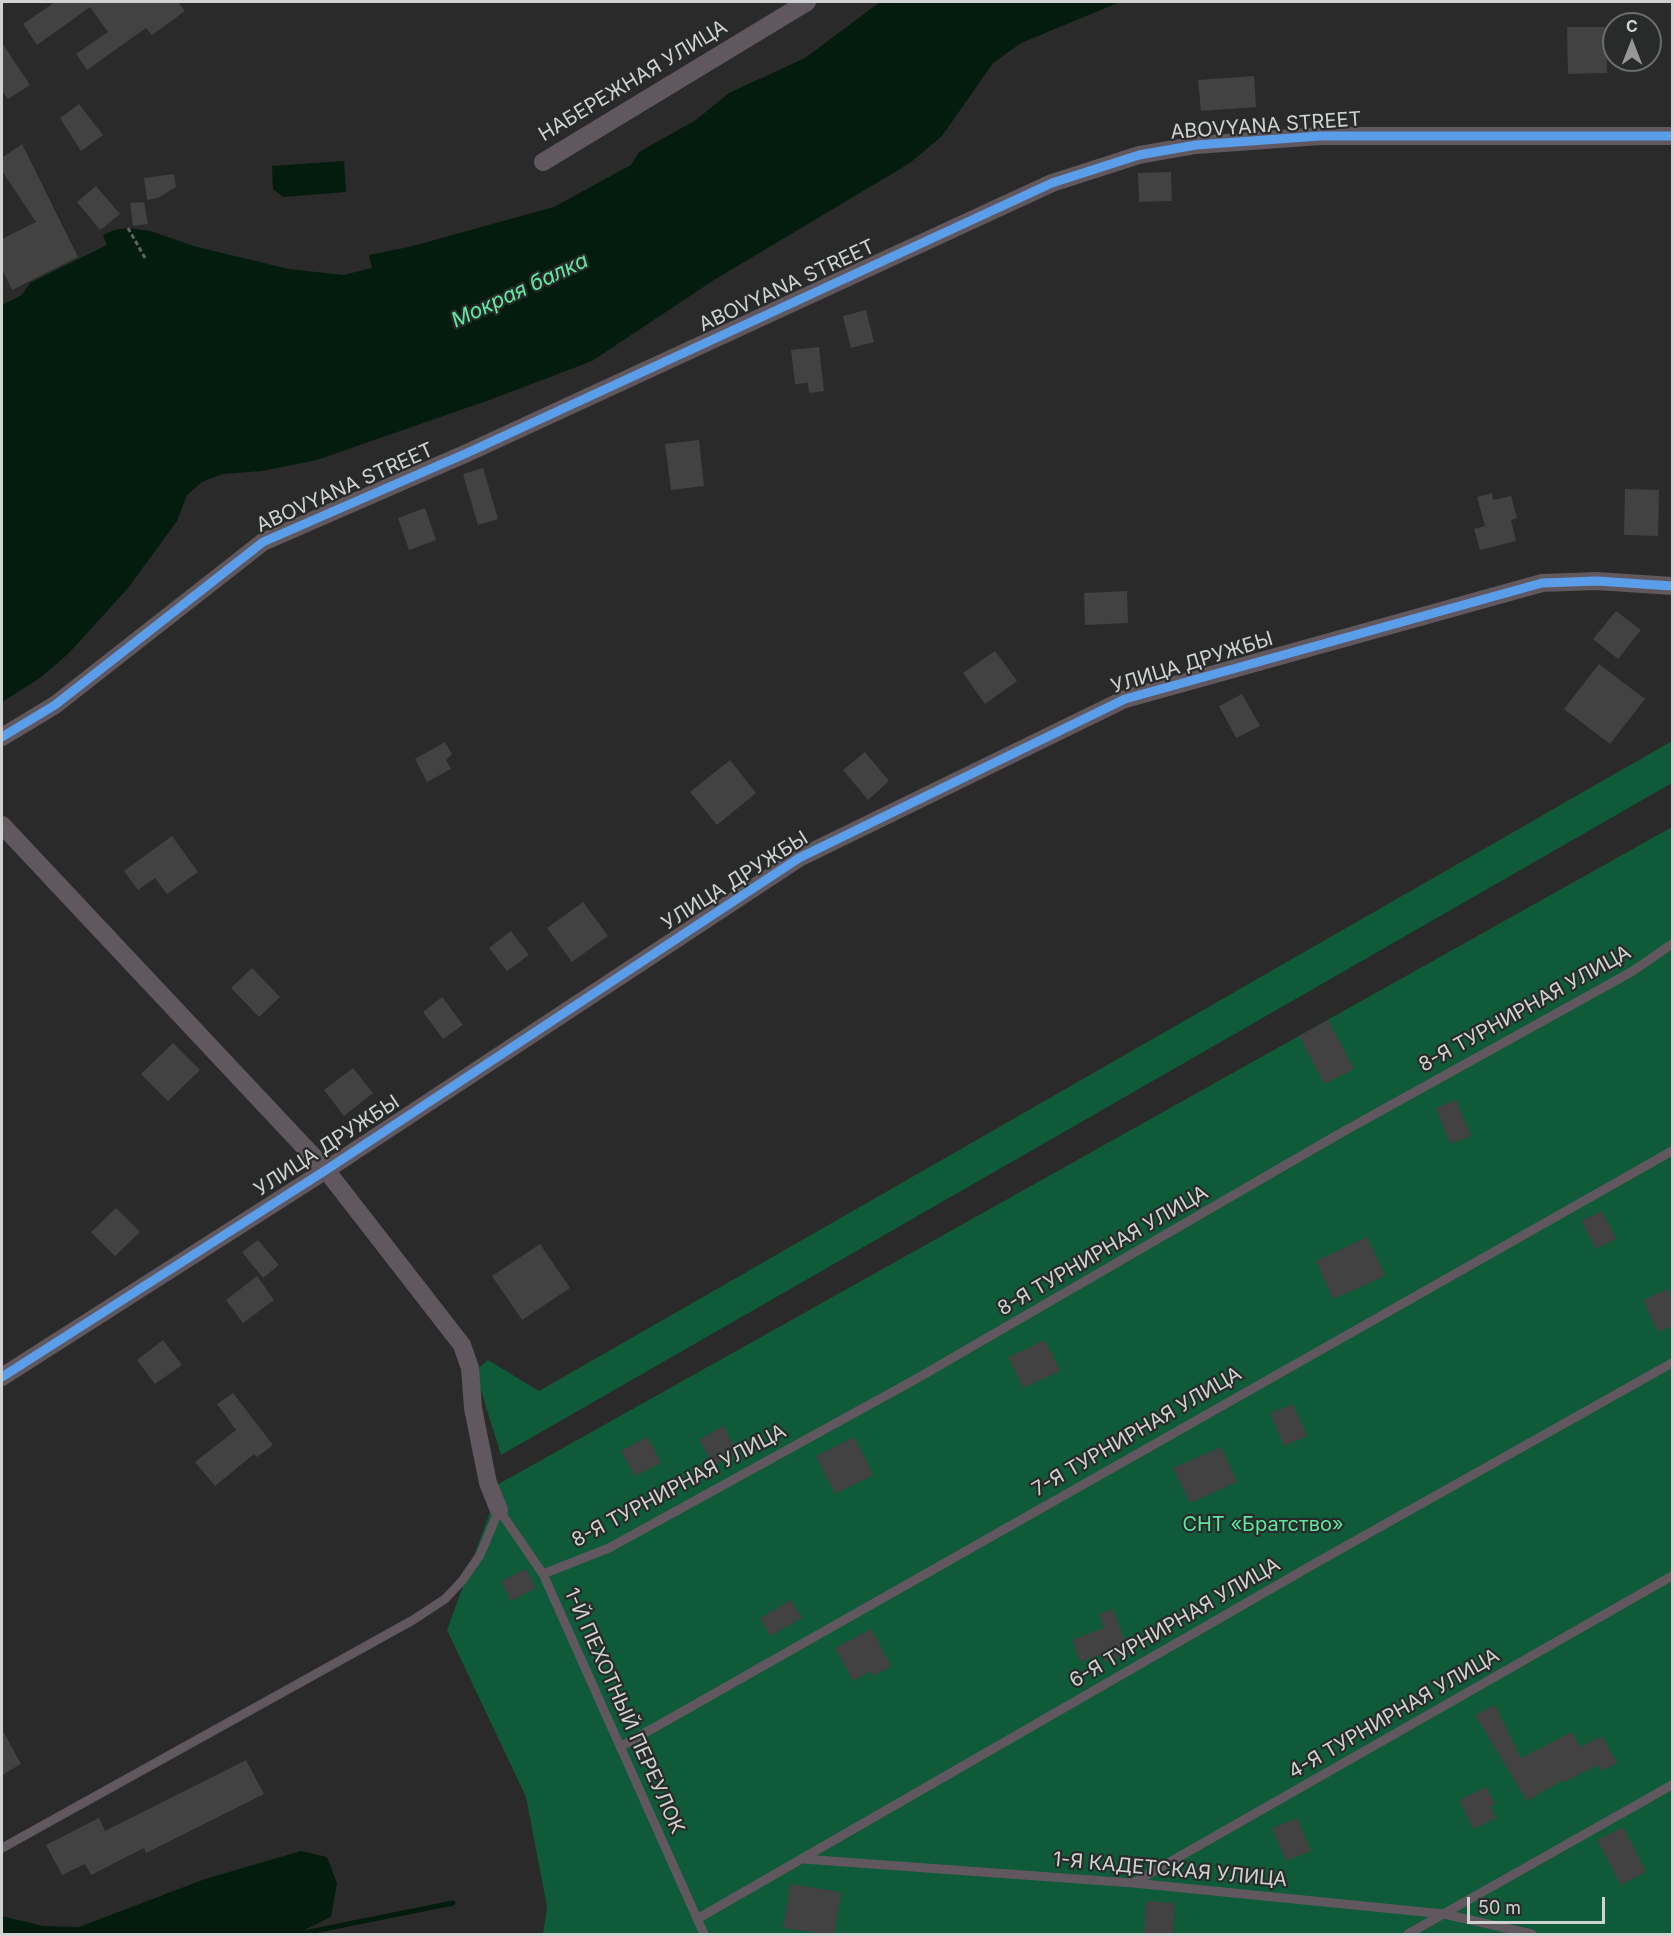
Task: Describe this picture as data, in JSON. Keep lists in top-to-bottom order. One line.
{"streets":{"street":["НАБЕРЕЖНАЯ УЛИЦА","ABOVYANA STREET","УЛИЦА ДРУЖБЫ"],"lane":["8-Я ТУРНИРНАЯ УЛИЦА","7-Я ТУРНИРНАЯ УЛИЦА","6-Я ТУРНИРНАЯ УЛИЦА","1-Й ПЕХОТНЫЙ ПЕРЕУЛОК","4-Я ТУРНИРНАЯ УЛИЦА","1-Я КАДЕТСКАЯ УЛИЦА"]},"crossings":[["8-Я ТУРНИРНАЯ УЛИЦА","1-Й ПЕХОТНЫЙ ПЕРЕУЛОК"],["7-Я ТУРНИРНАЯ УЛИЦА","1-Й ПЕХОТНЫЙ ПЕРЕУЛОК"],["6-Я ТУРНИРНАЯ УЛИЦА","1-Й ПЕХОТНЫЙ ПЕРЕУЛОК"],["6-Я ТУРНИРНАЯ УЛИЦА","1-Я КАДЕТСКАЯ УЛИЦА"],["4-Я ТУРНИРНАЯ УЛИЦА","1-Я КАДЕТСКАЯ УЛИЦА"]],"water":["Мокрая балка"],"parks":["СНТ «Братство»"],"scale_bar":"50 m","north":"top"}
